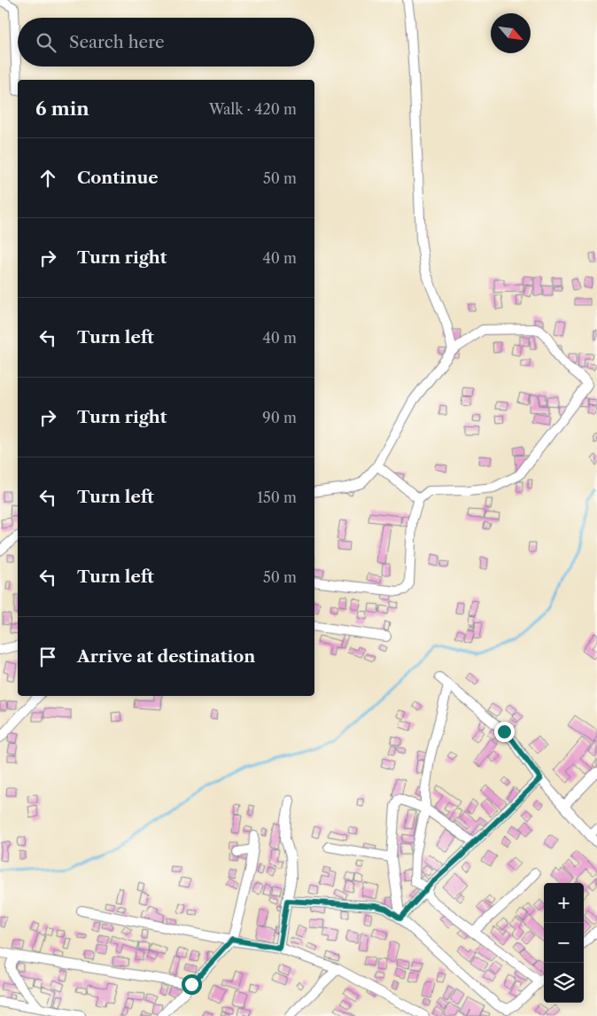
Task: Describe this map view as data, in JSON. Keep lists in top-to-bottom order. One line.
{"north":"bottom right","page":{"search":"Search here","heading":["6 min","Walk · 420 m"],"list":[["Continue","50 m"],["Turn right","40 m"],["Turn left","40 m"],["Turn right","90 m"],["Turn left","150 m"],["Turn left","50 m"],"Arrive at destination"],"map_buttons":["+","−"]}}
